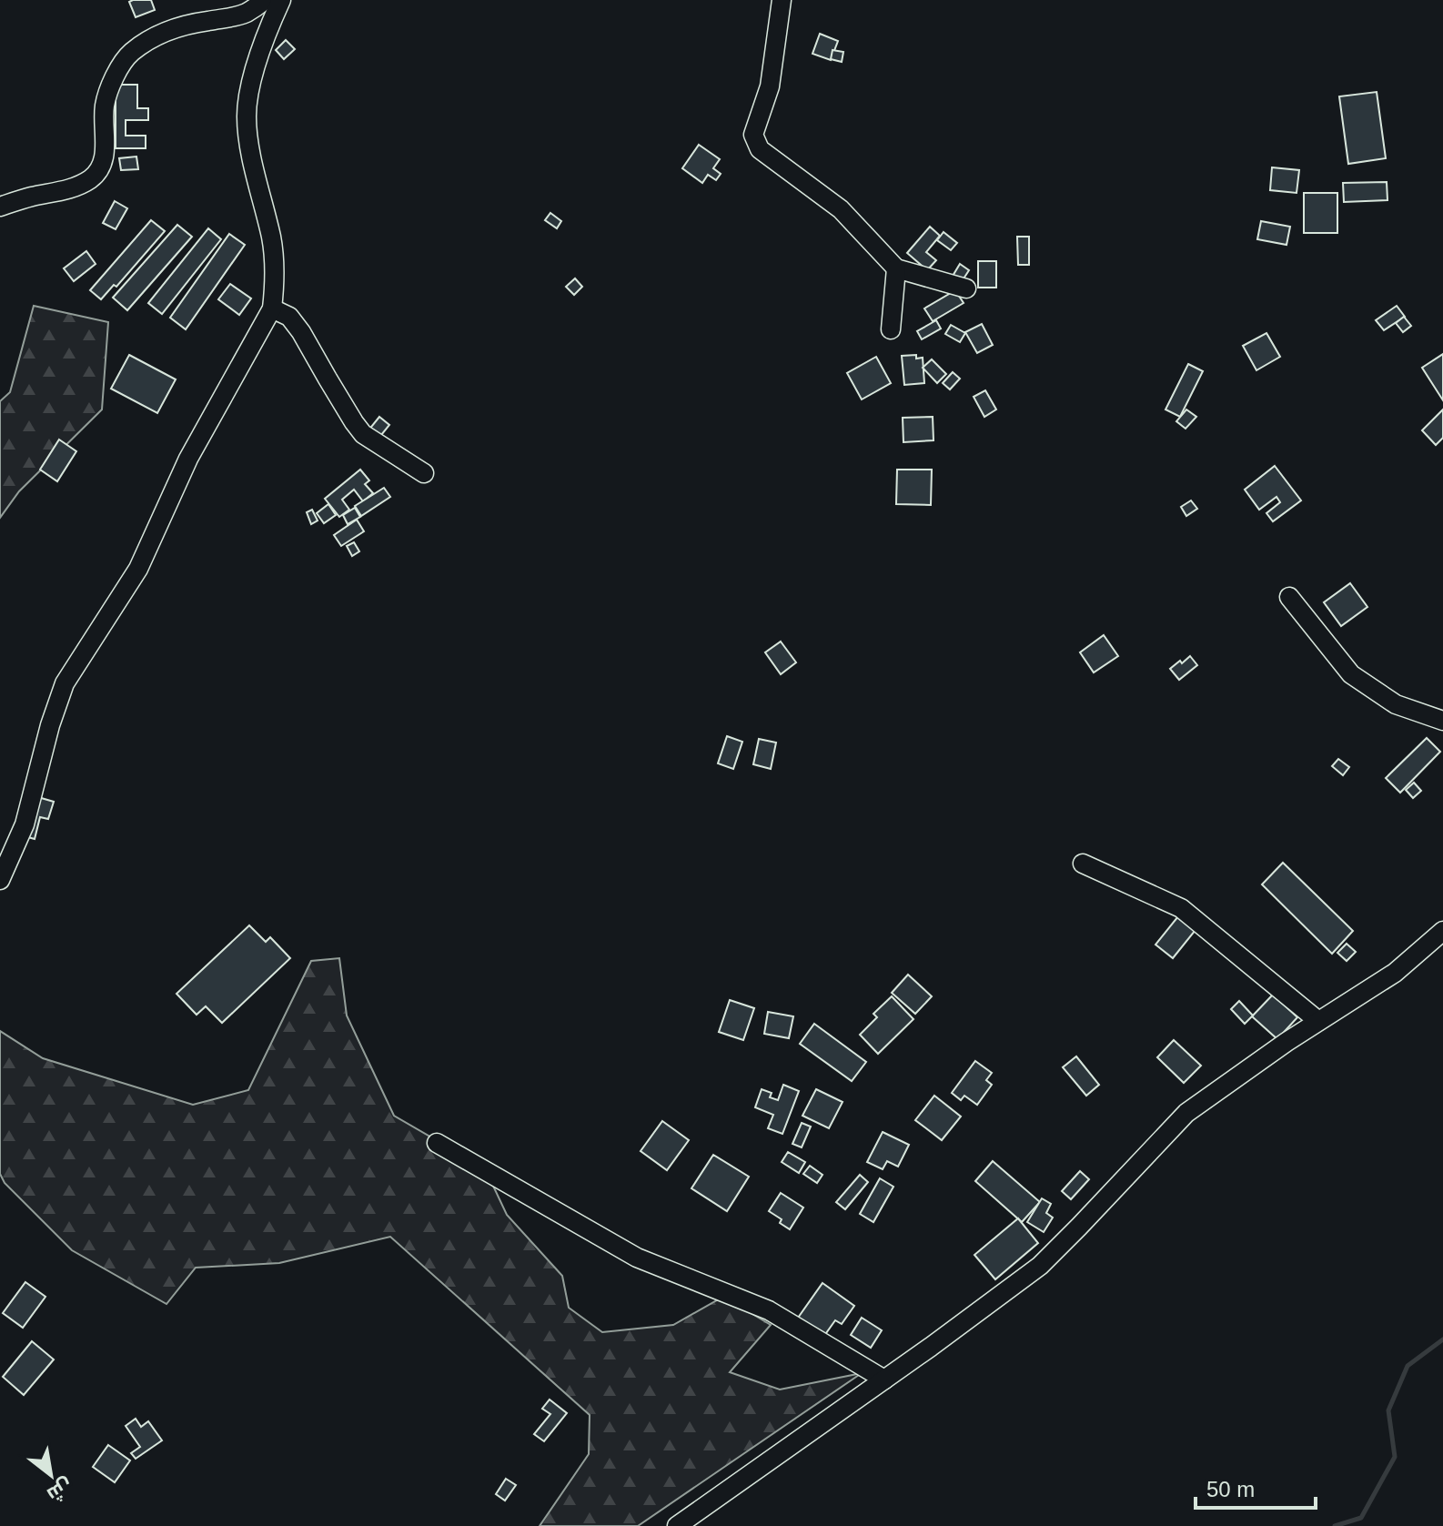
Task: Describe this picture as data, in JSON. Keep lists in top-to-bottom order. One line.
{"scale_bar":"50 m","north":"bottom right"}
